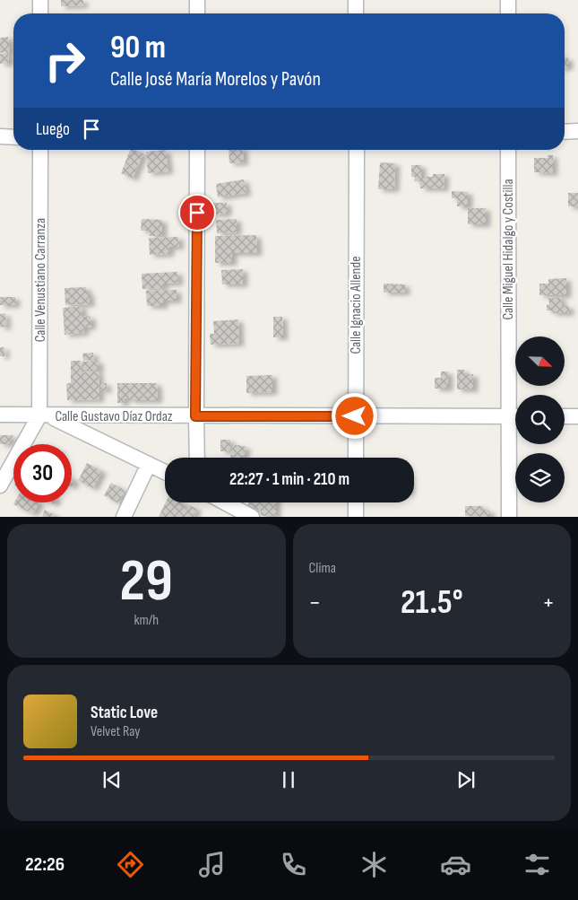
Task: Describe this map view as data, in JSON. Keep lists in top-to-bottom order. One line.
{"streets":{"street":["Calle Miguel Hidalgo y Costilla","Calle Venustiano Carranza","Calle Ignacio Allende","Calle Gustavo Díaz Ordaz"]},"crossings":[["Calle Venustiano Carranza","Calle Gustavo Díaz Ordaz"],["Calle Ignacio Allende","Calle Gustavo Díaz Ordaz"]],"north":"bottom right","page":{"turn":["90 m","Calle José María Morelos y Pavón"],"then":"Luego","limit":"30","trip":"22:27 · 1 min · 210 m","tile":[["29","km/h"],"Clima"],"heat":["−","21.5°","+"],"song":["Static Love","Velvet Ray"],"tabs":"22:26"}}
